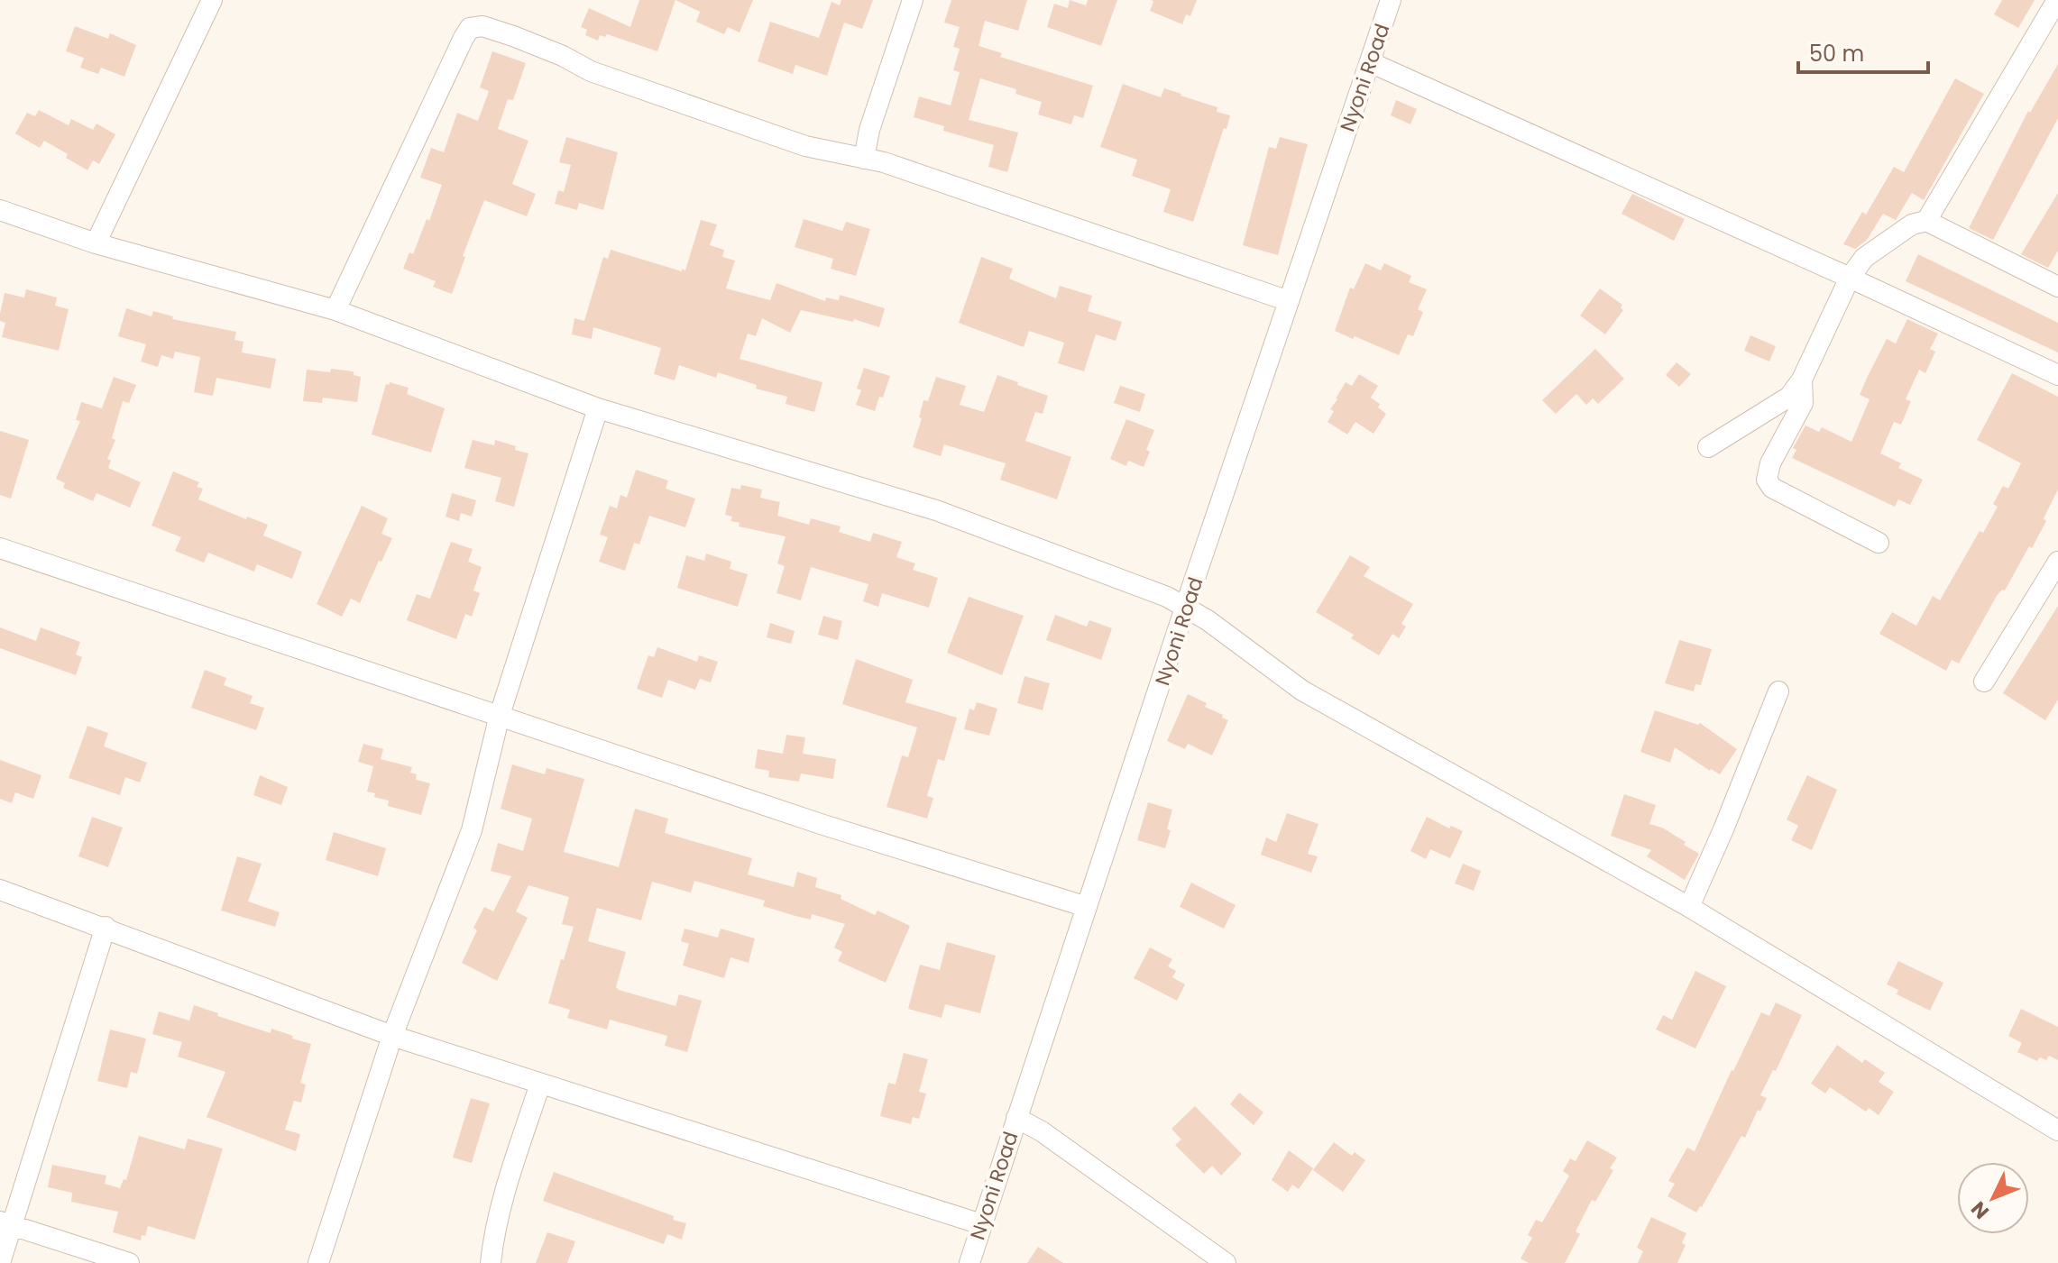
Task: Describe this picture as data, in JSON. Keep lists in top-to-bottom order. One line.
{"streets":{"street":["Nyoni Road"]},"scale_bar":"50 m","north":"bottom left"}
